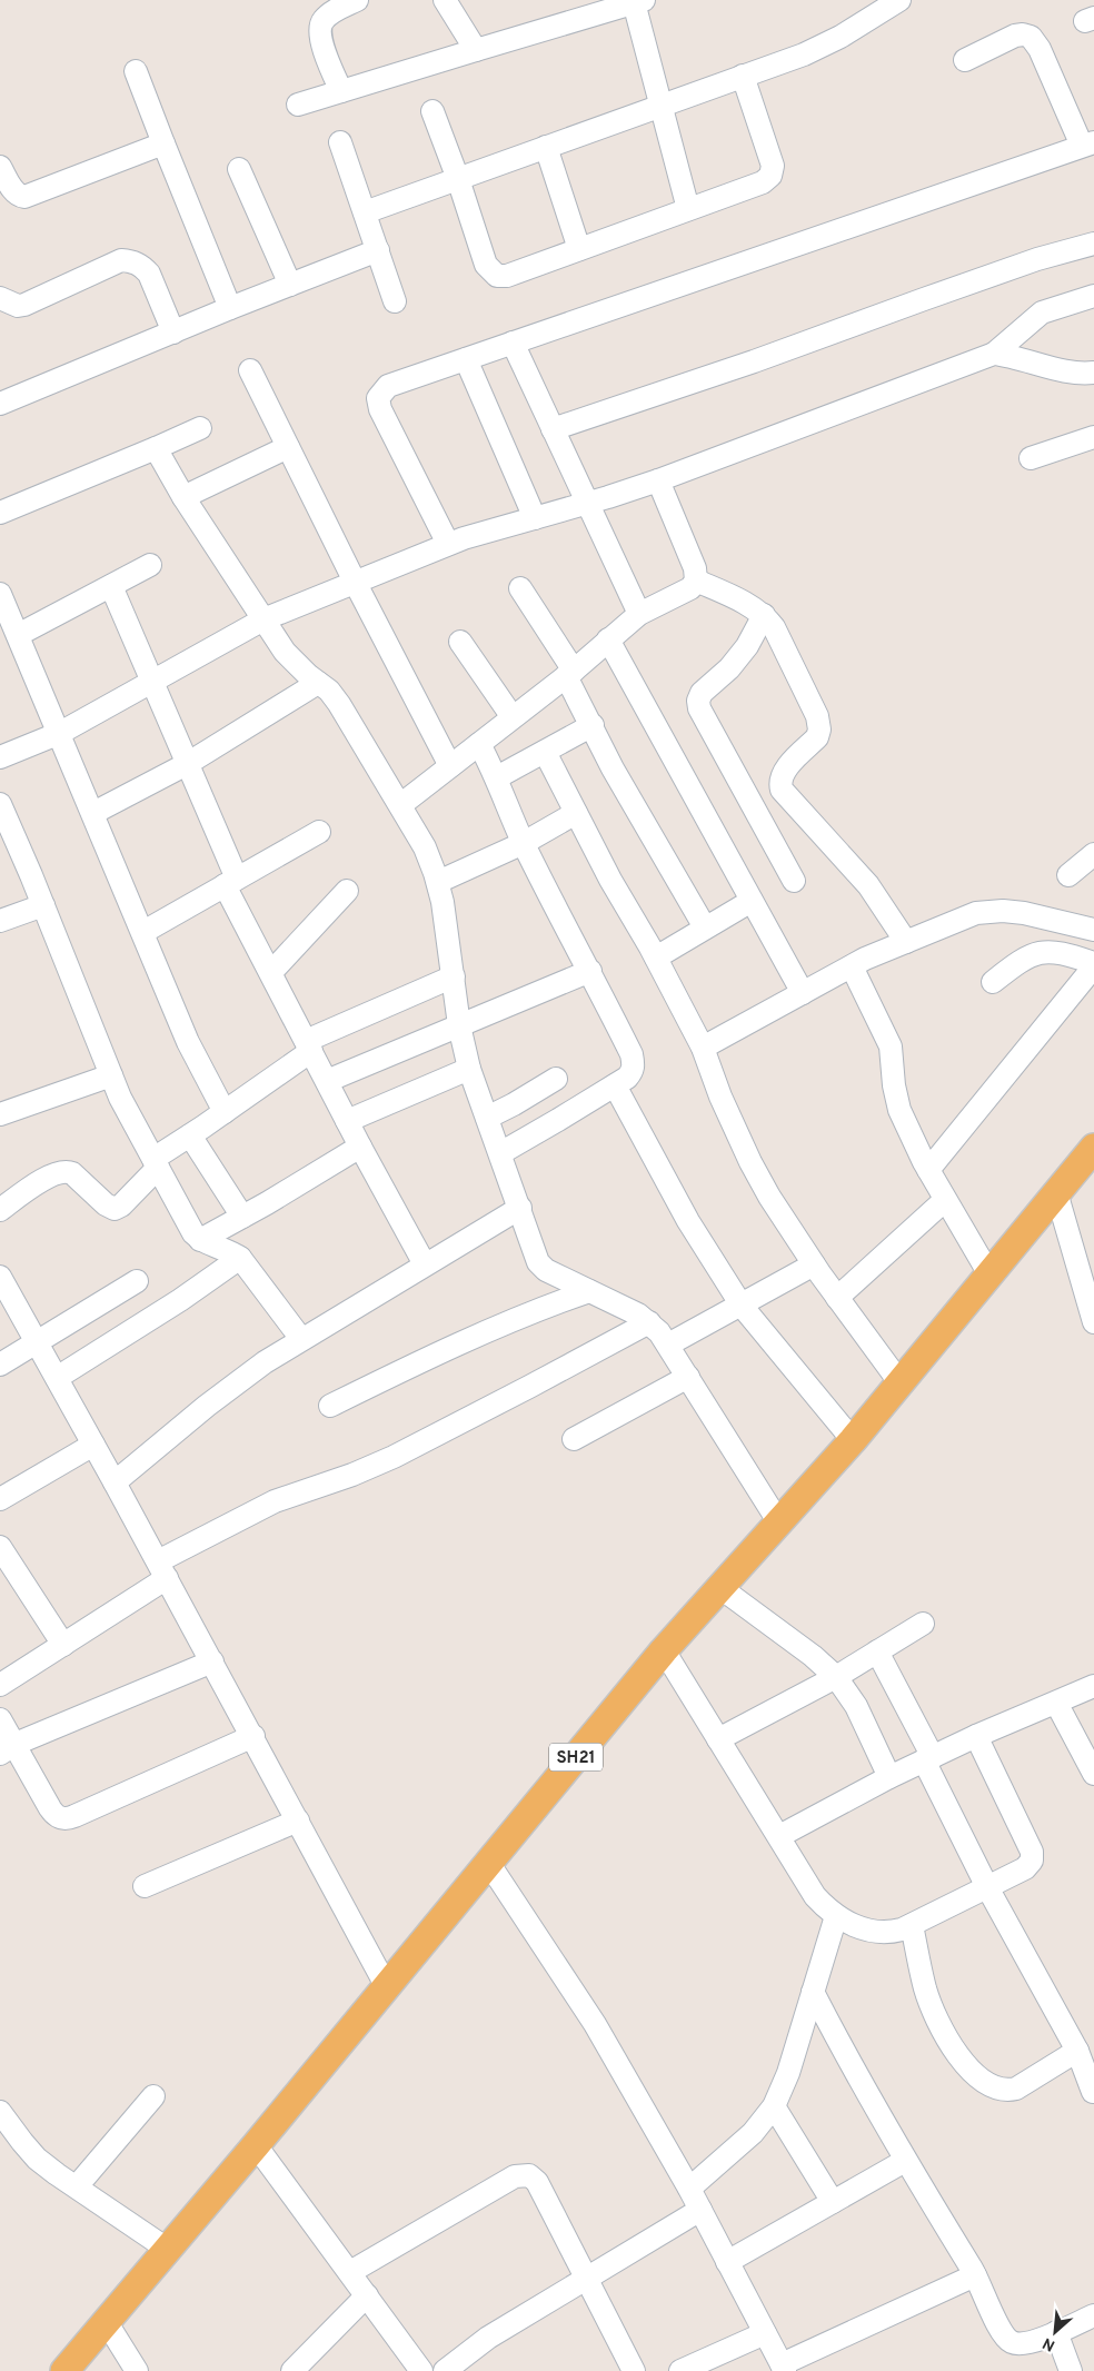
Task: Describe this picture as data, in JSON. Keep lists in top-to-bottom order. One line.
{"streets":{"main road":["SH21"]},"north":"bottom left"}
